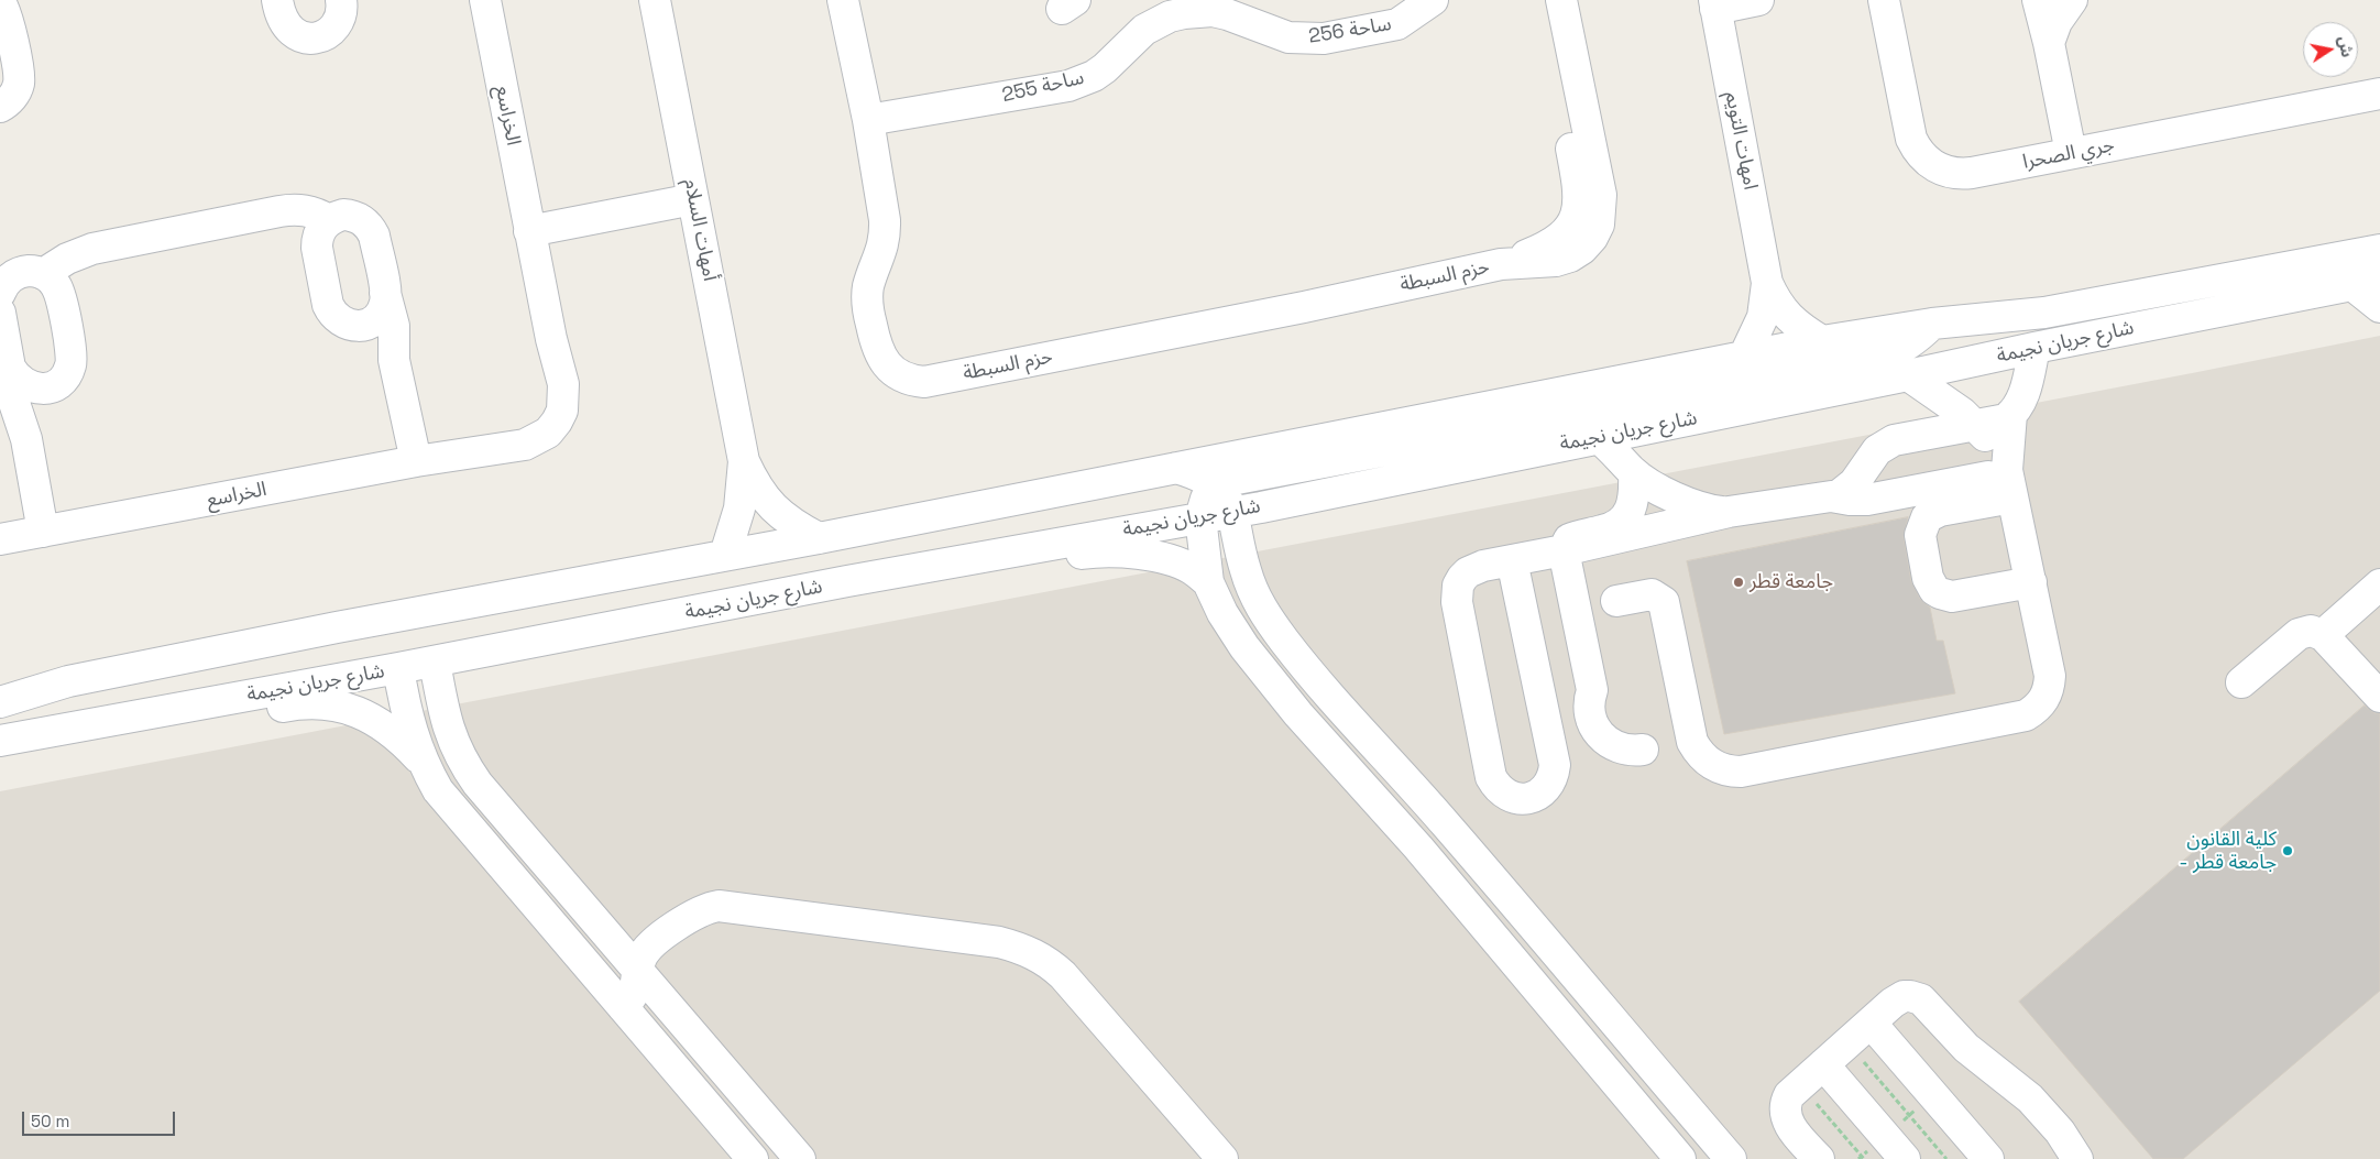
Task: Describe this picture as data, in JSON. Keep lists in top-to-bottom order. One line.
{"streets":{"street":["ساحة 256","ساحة 255","الخراسع","امهات التويم","جري الصحرا","أمهات السلام","حزم السبطة","شارع جريان نجيمة"]},"crossings":[["ساحة 256","ساحة 255"],["ساحة 255","حزم السبطة"],["امهات التويم","شارع جريان نجيمة"],["أمهات السلام","شارع جريان نجيمة"]],"places":["جامعة قطر","كلية القانون - جامعة قطر"],"scale_bar":"50 m","north":"right"}
